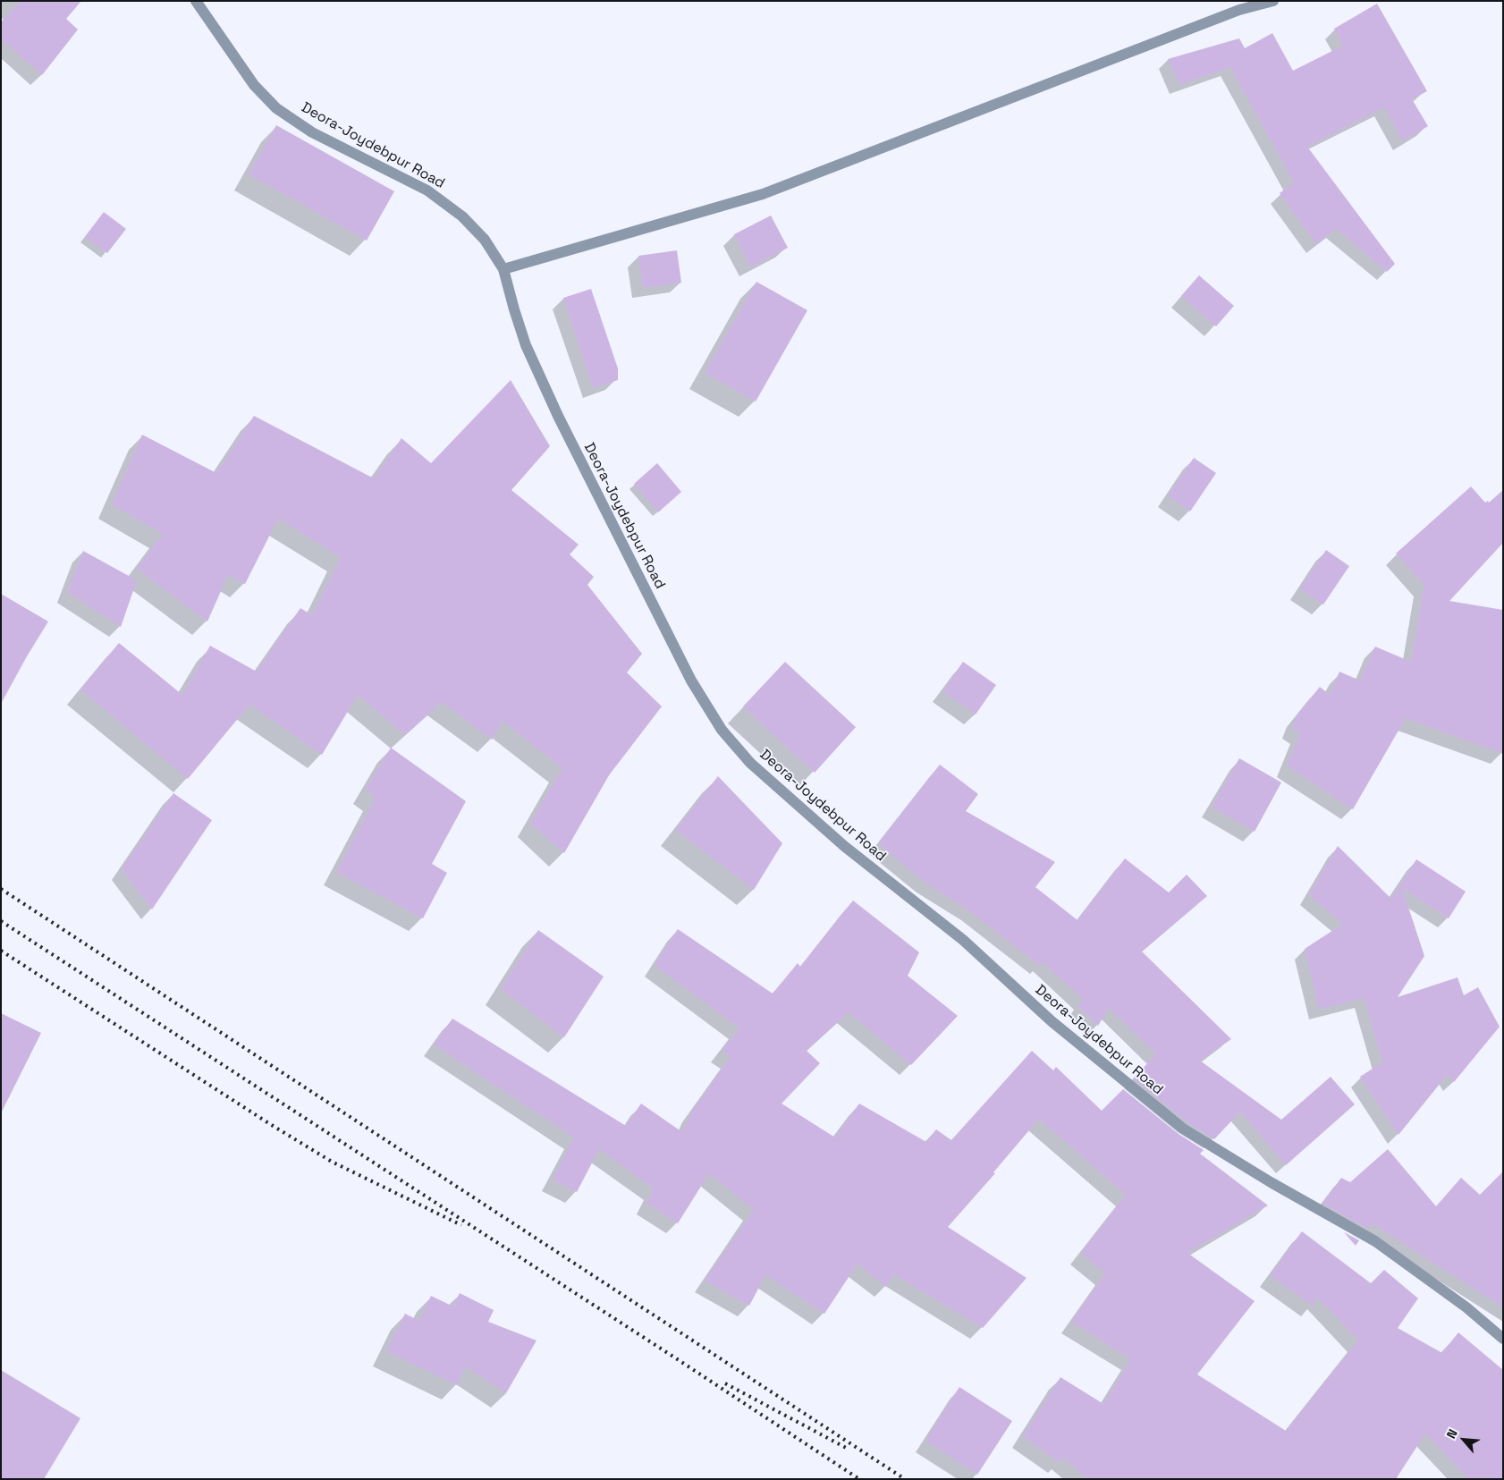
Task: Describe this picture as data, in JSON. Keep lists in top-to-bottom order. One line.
{"streets":{"street":["Deora-Joydebpur Road"]},"north":"top left"}
